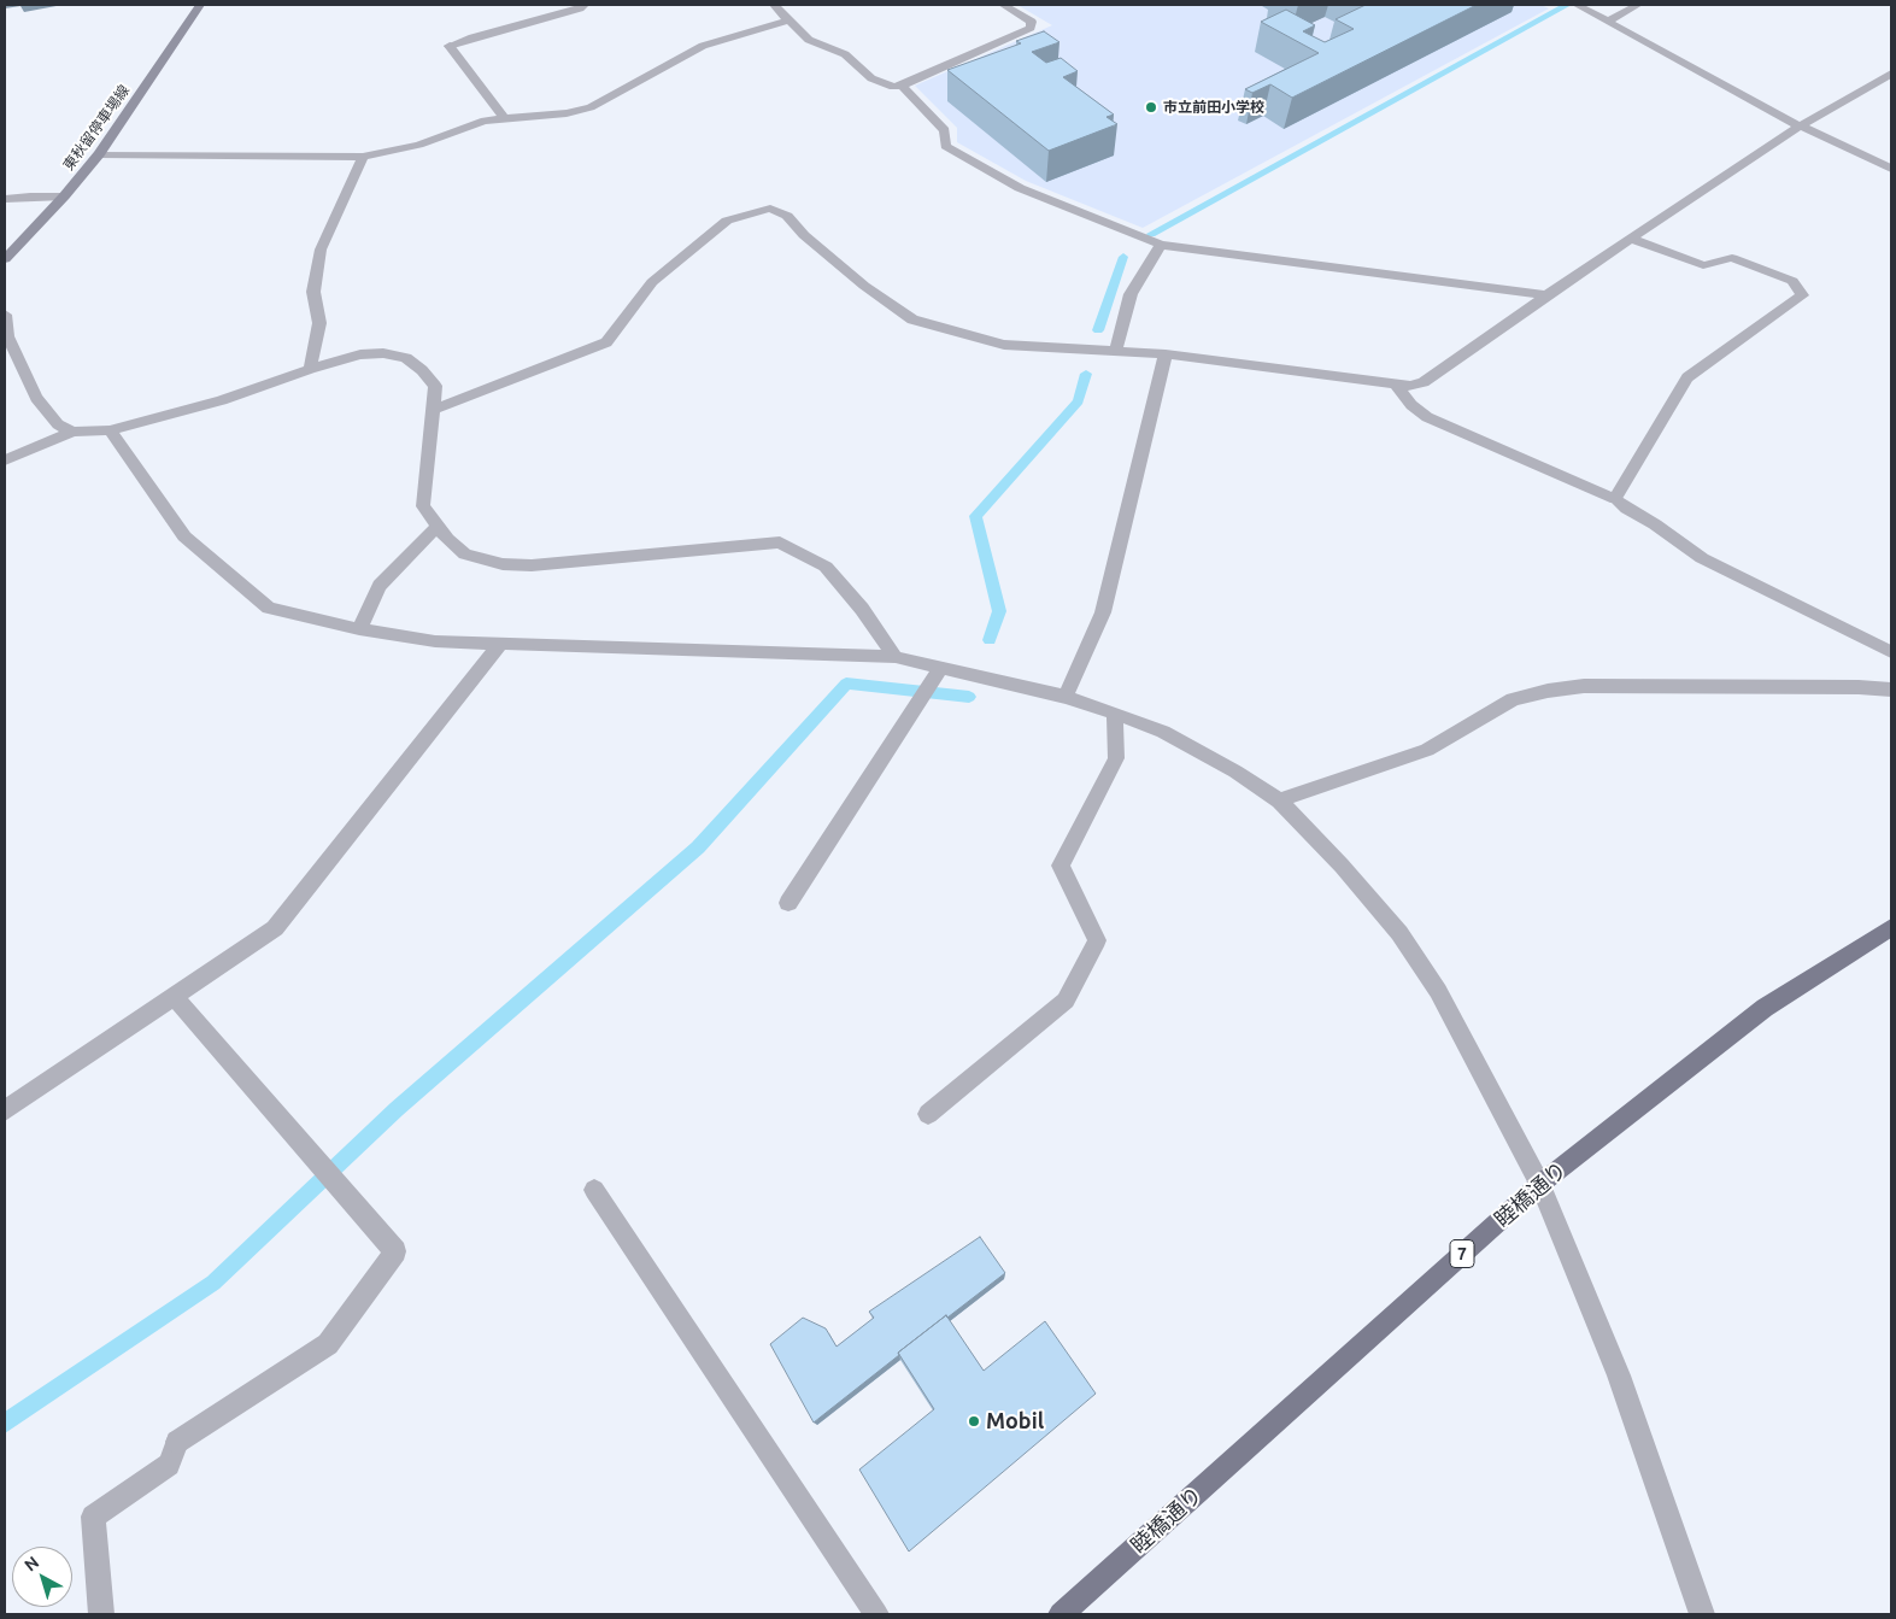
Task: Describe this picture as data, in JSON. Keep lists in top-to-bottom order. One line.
{"streets":{"main road":["東秋留停車場線","睦橋通り","7"]},"places":["市立前田小学校","Mobil"],"north":"top left"}
